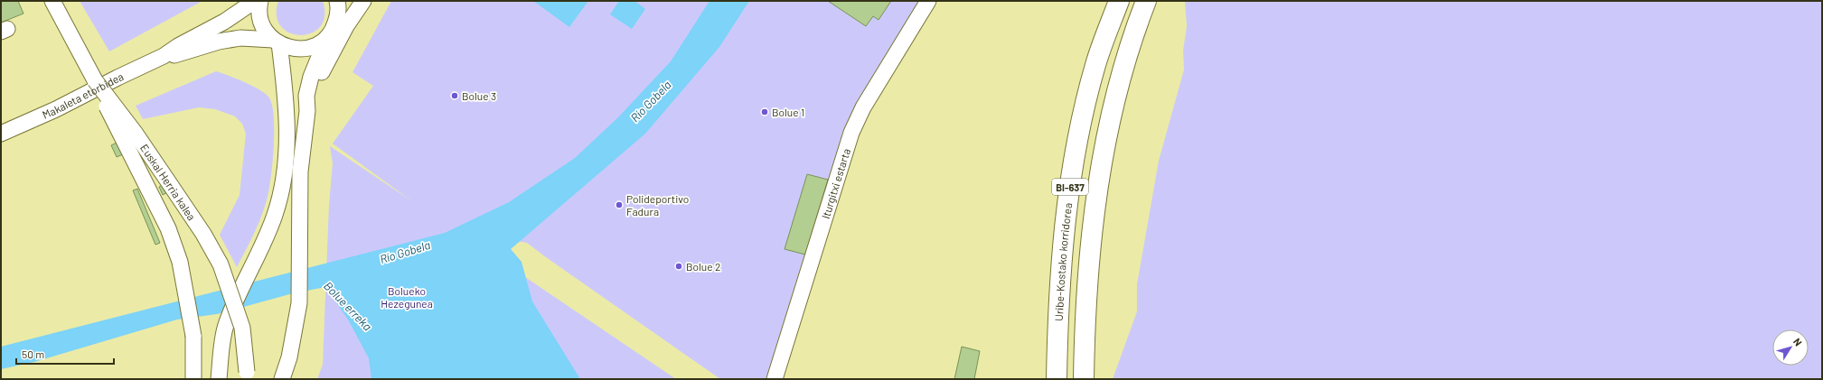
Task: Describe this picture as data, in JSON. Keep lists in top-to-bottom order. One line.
{"streets":{"highway":["BI-637","Uribe-Kostako korridorea"],"street":["Makaleta etorbidea","Euskal Herria kalea","Iturgitxi estarta"]},"water":["Río Gobela","Bolue erreka"],"parks":["Bolueko Hezegunea"],"places":["Bolue 3","Bolue 1","Polideportivo Fadura","Bolue 2"],"scale_bar":"50 m","north":"top right"}
